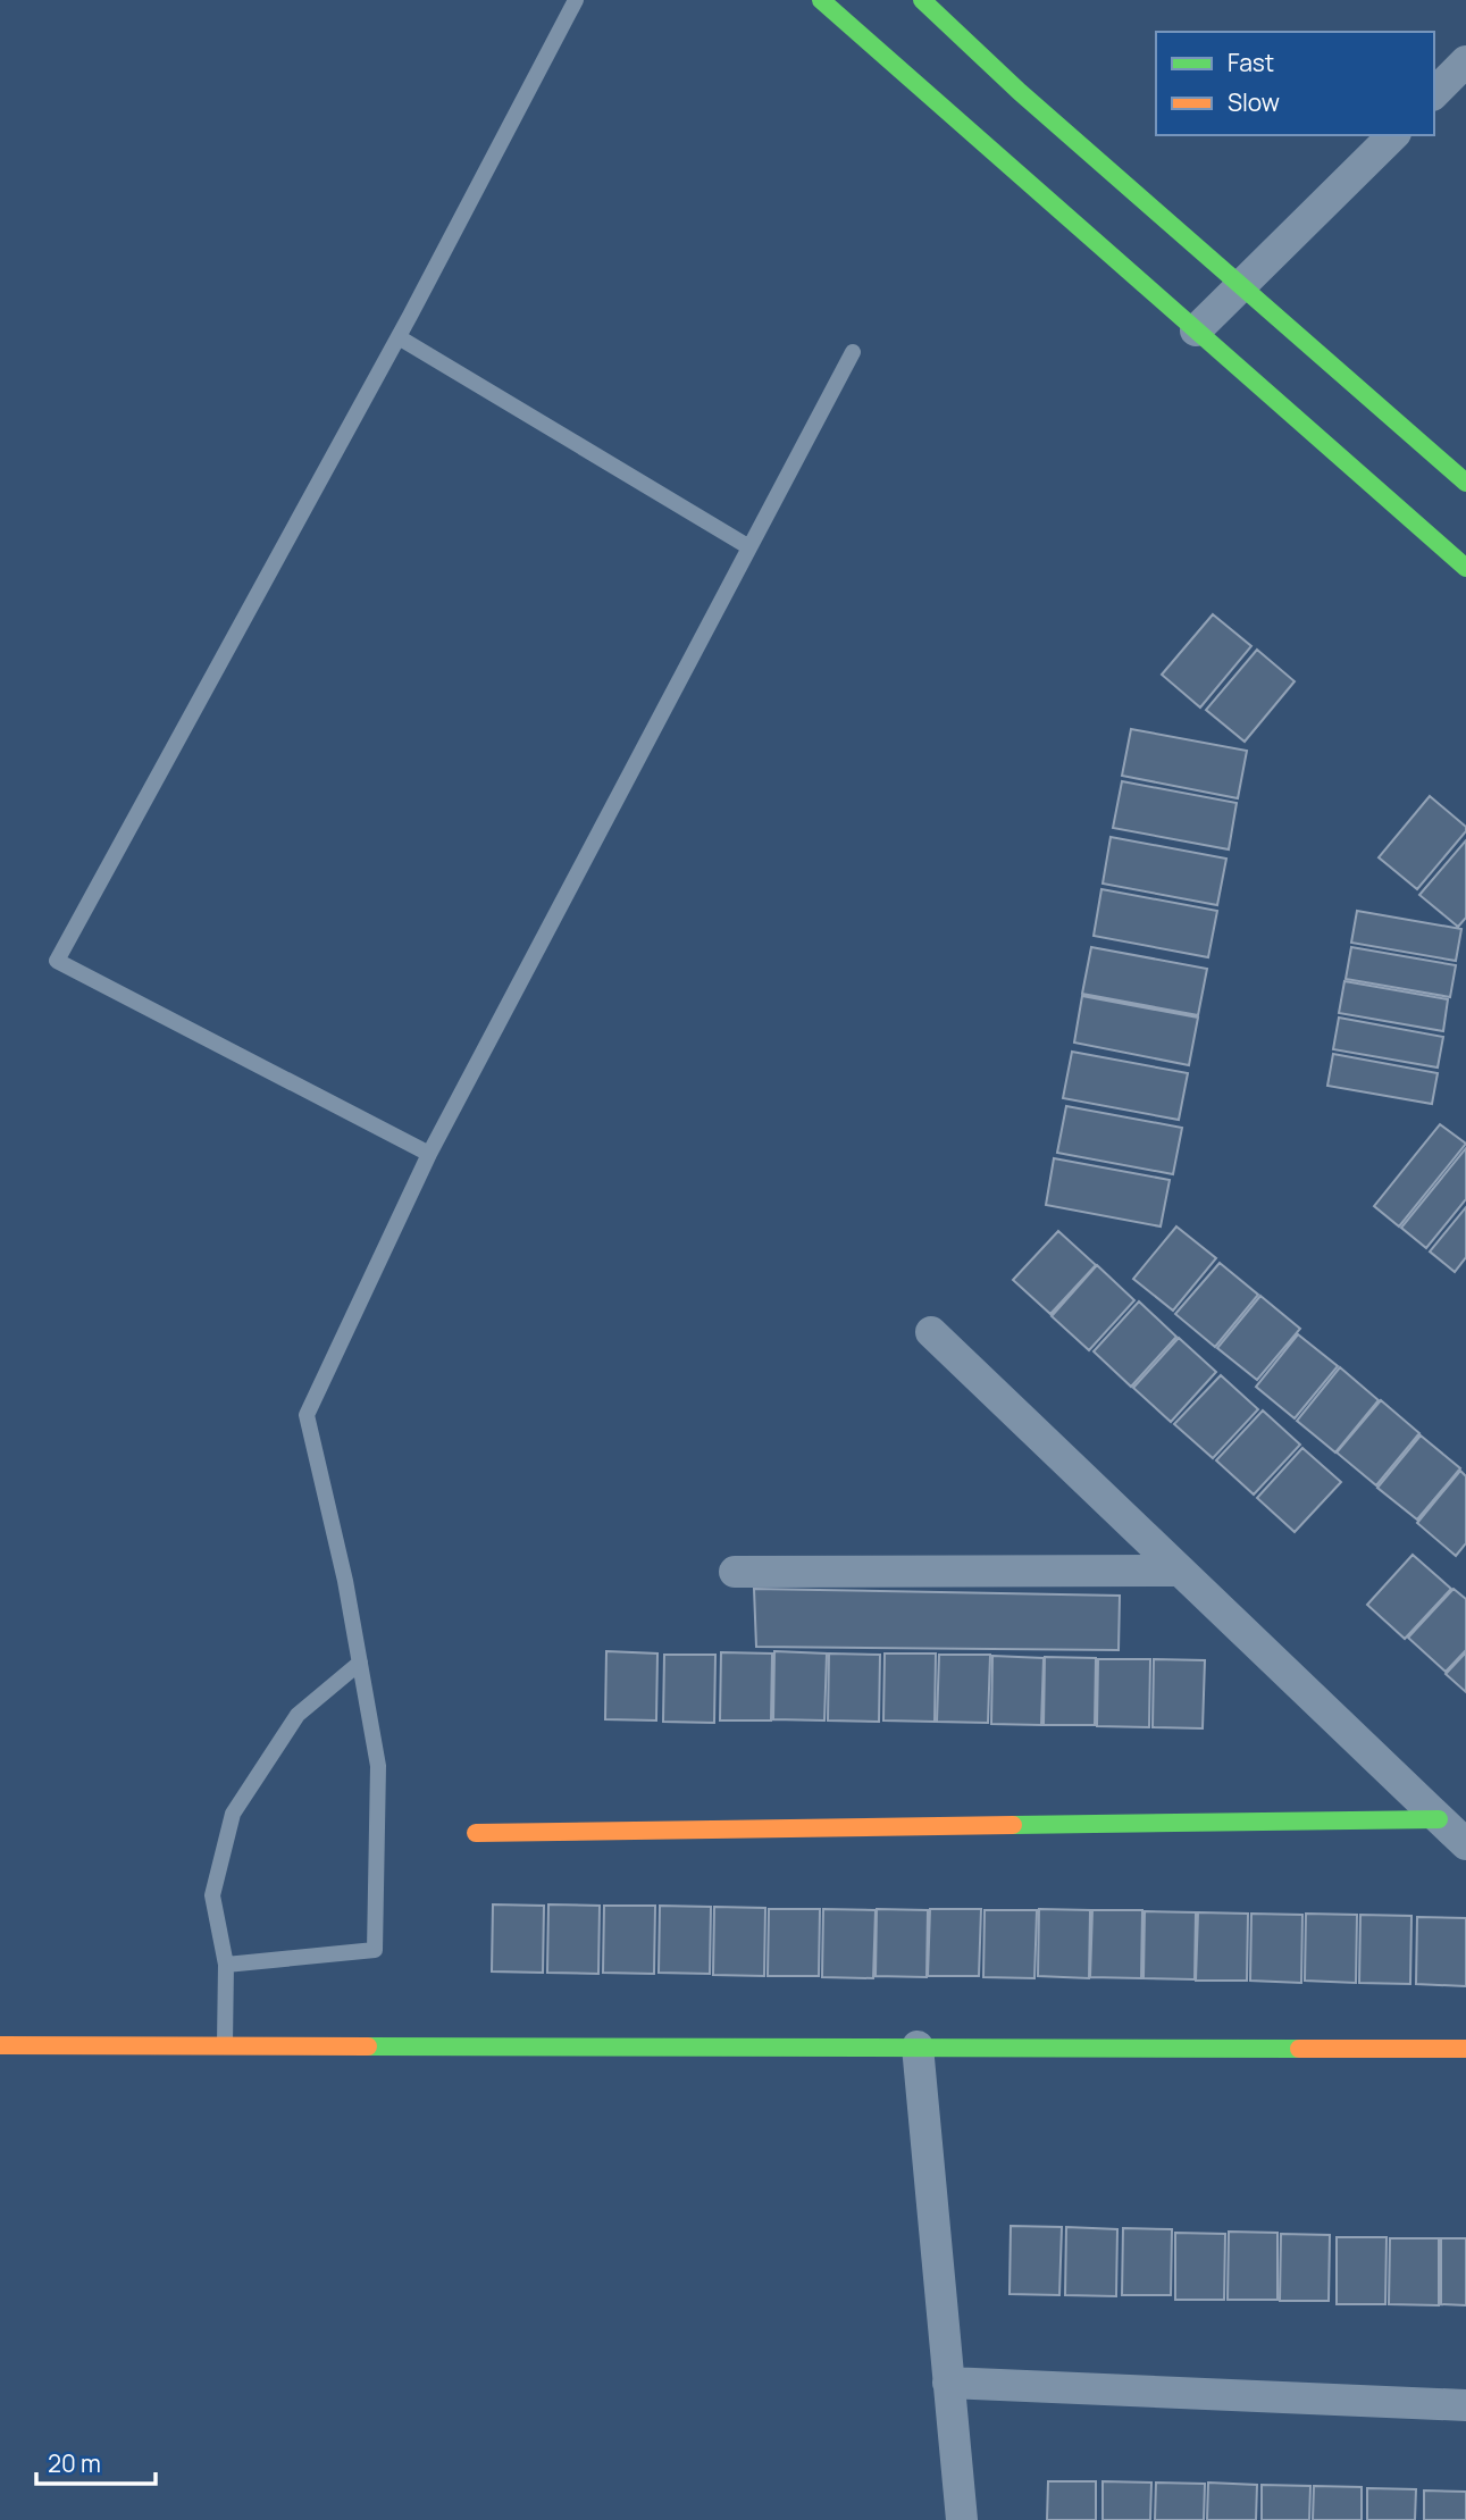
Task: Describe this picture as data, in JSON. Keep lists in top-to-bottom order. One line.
{"legend":["Fast","Slow"],"scale_bar":"20 m"}
